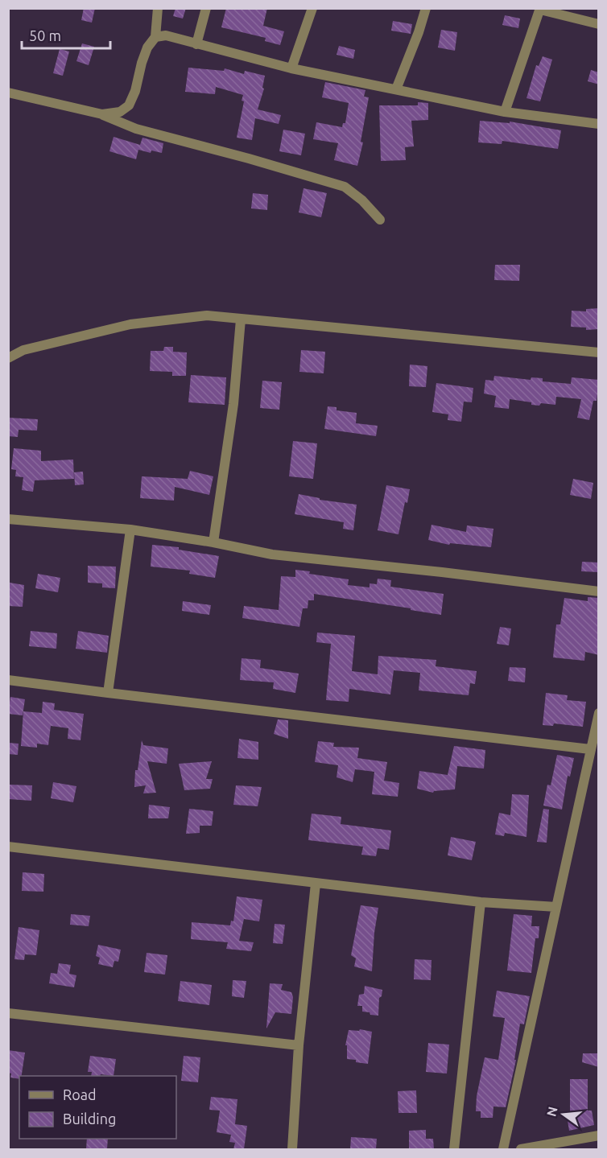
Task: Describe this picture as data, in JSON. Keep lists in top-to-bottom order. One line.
{"legend":["Road","Building"],"scale_bar":"50 m","north":"left"}
